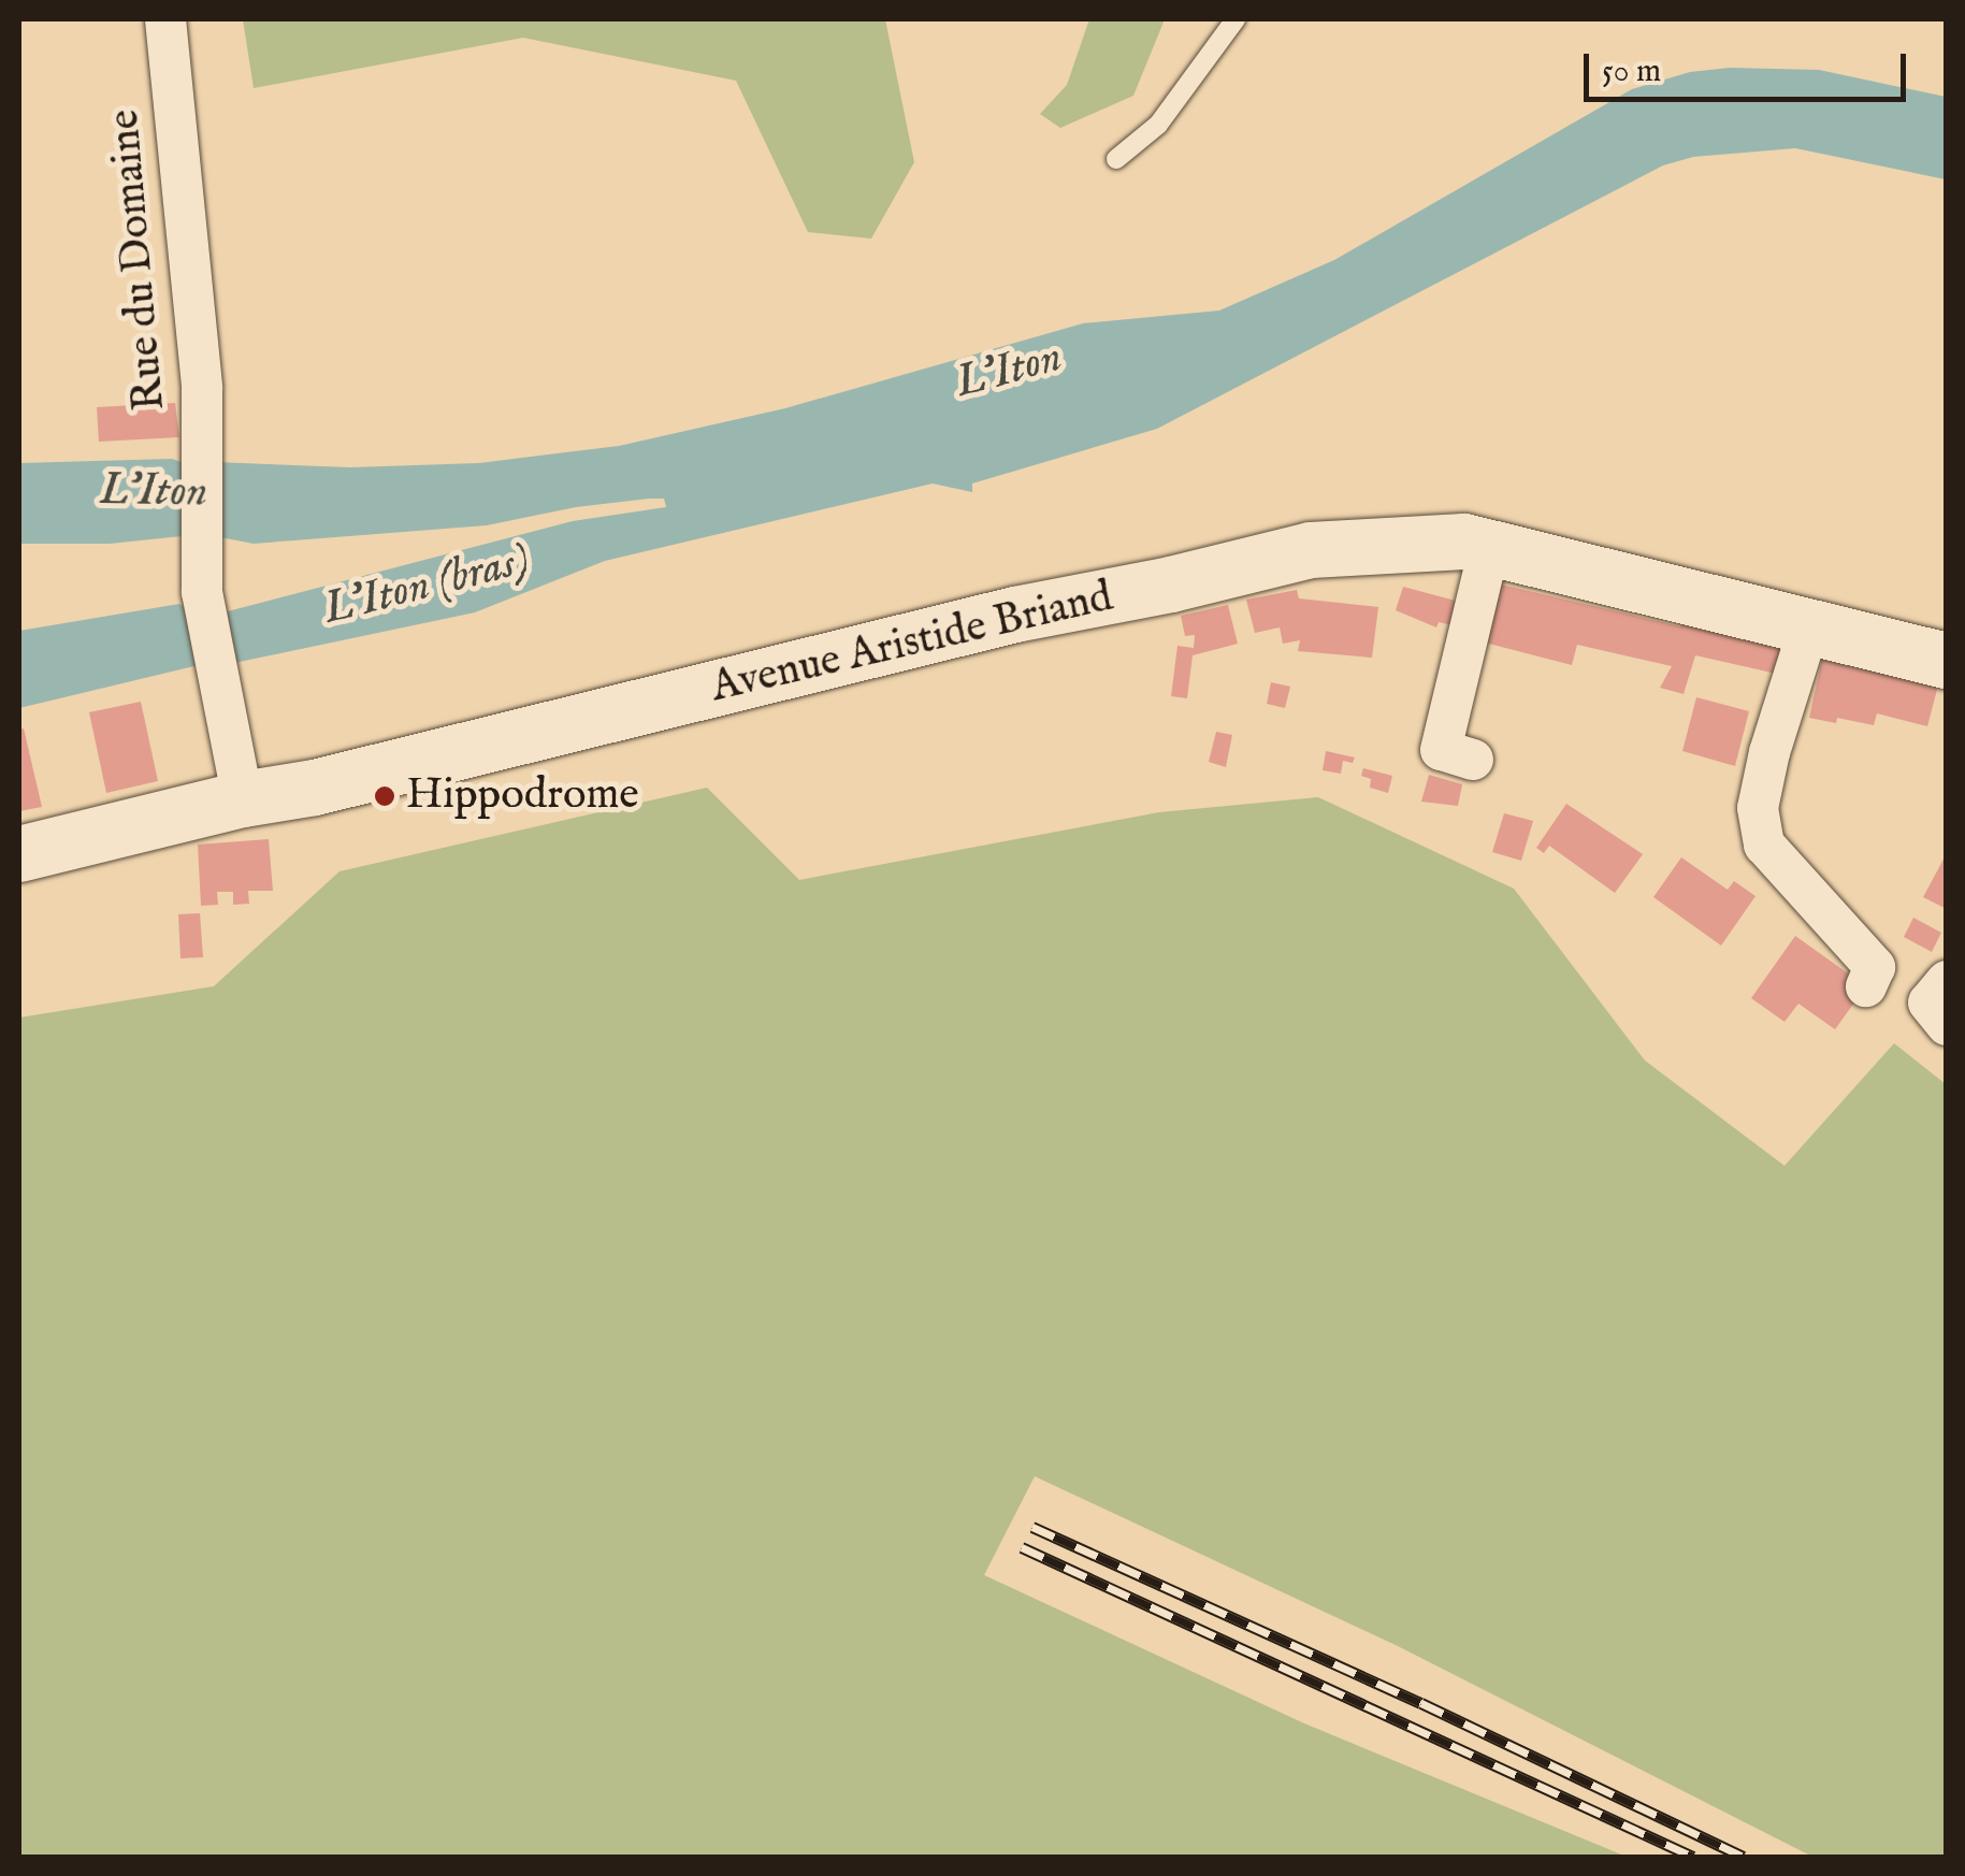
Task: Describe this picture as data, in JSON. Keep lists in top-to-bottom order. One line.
{"streets":{"main road":["Avenue Aristide Briand"],"street":["Rue du Domaine"]},"crossings":[["Rue du Domaine","Avenue Aristide Briand"]],"water":["L'Iton","L'Iton (bras)"],"places":["Hippodrome"],"scale_bar":"50 m"}
